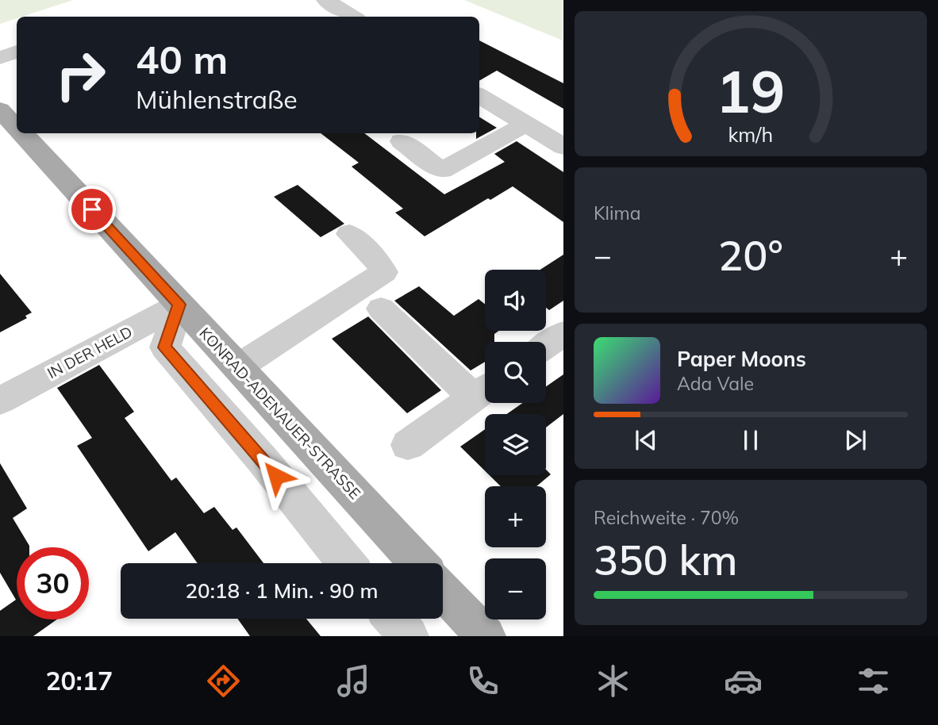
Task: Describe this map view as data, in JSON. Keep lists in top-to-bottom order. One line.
{"streets":{"main road":["KONRAD-ADENAUER-STRASSE"],"street":["IN DER HELD"]},"crossings":[["IN DER HELD","KONRAD-ADENAUER-STRASSE"]],"page":{"turn":["40 m","Mühlenstraße"],"tile":["Klima",["Reichweite · 70%","350 km"]],"heat":["−","20°","+"],"map_buttons":["+","−"],"song":["Paper Moons","Ada Vale"],"limit":"30","trip":"20:18 · 1 Min. · 90 m","tabs":"20:17","gauge":["19","km/h"]}}
